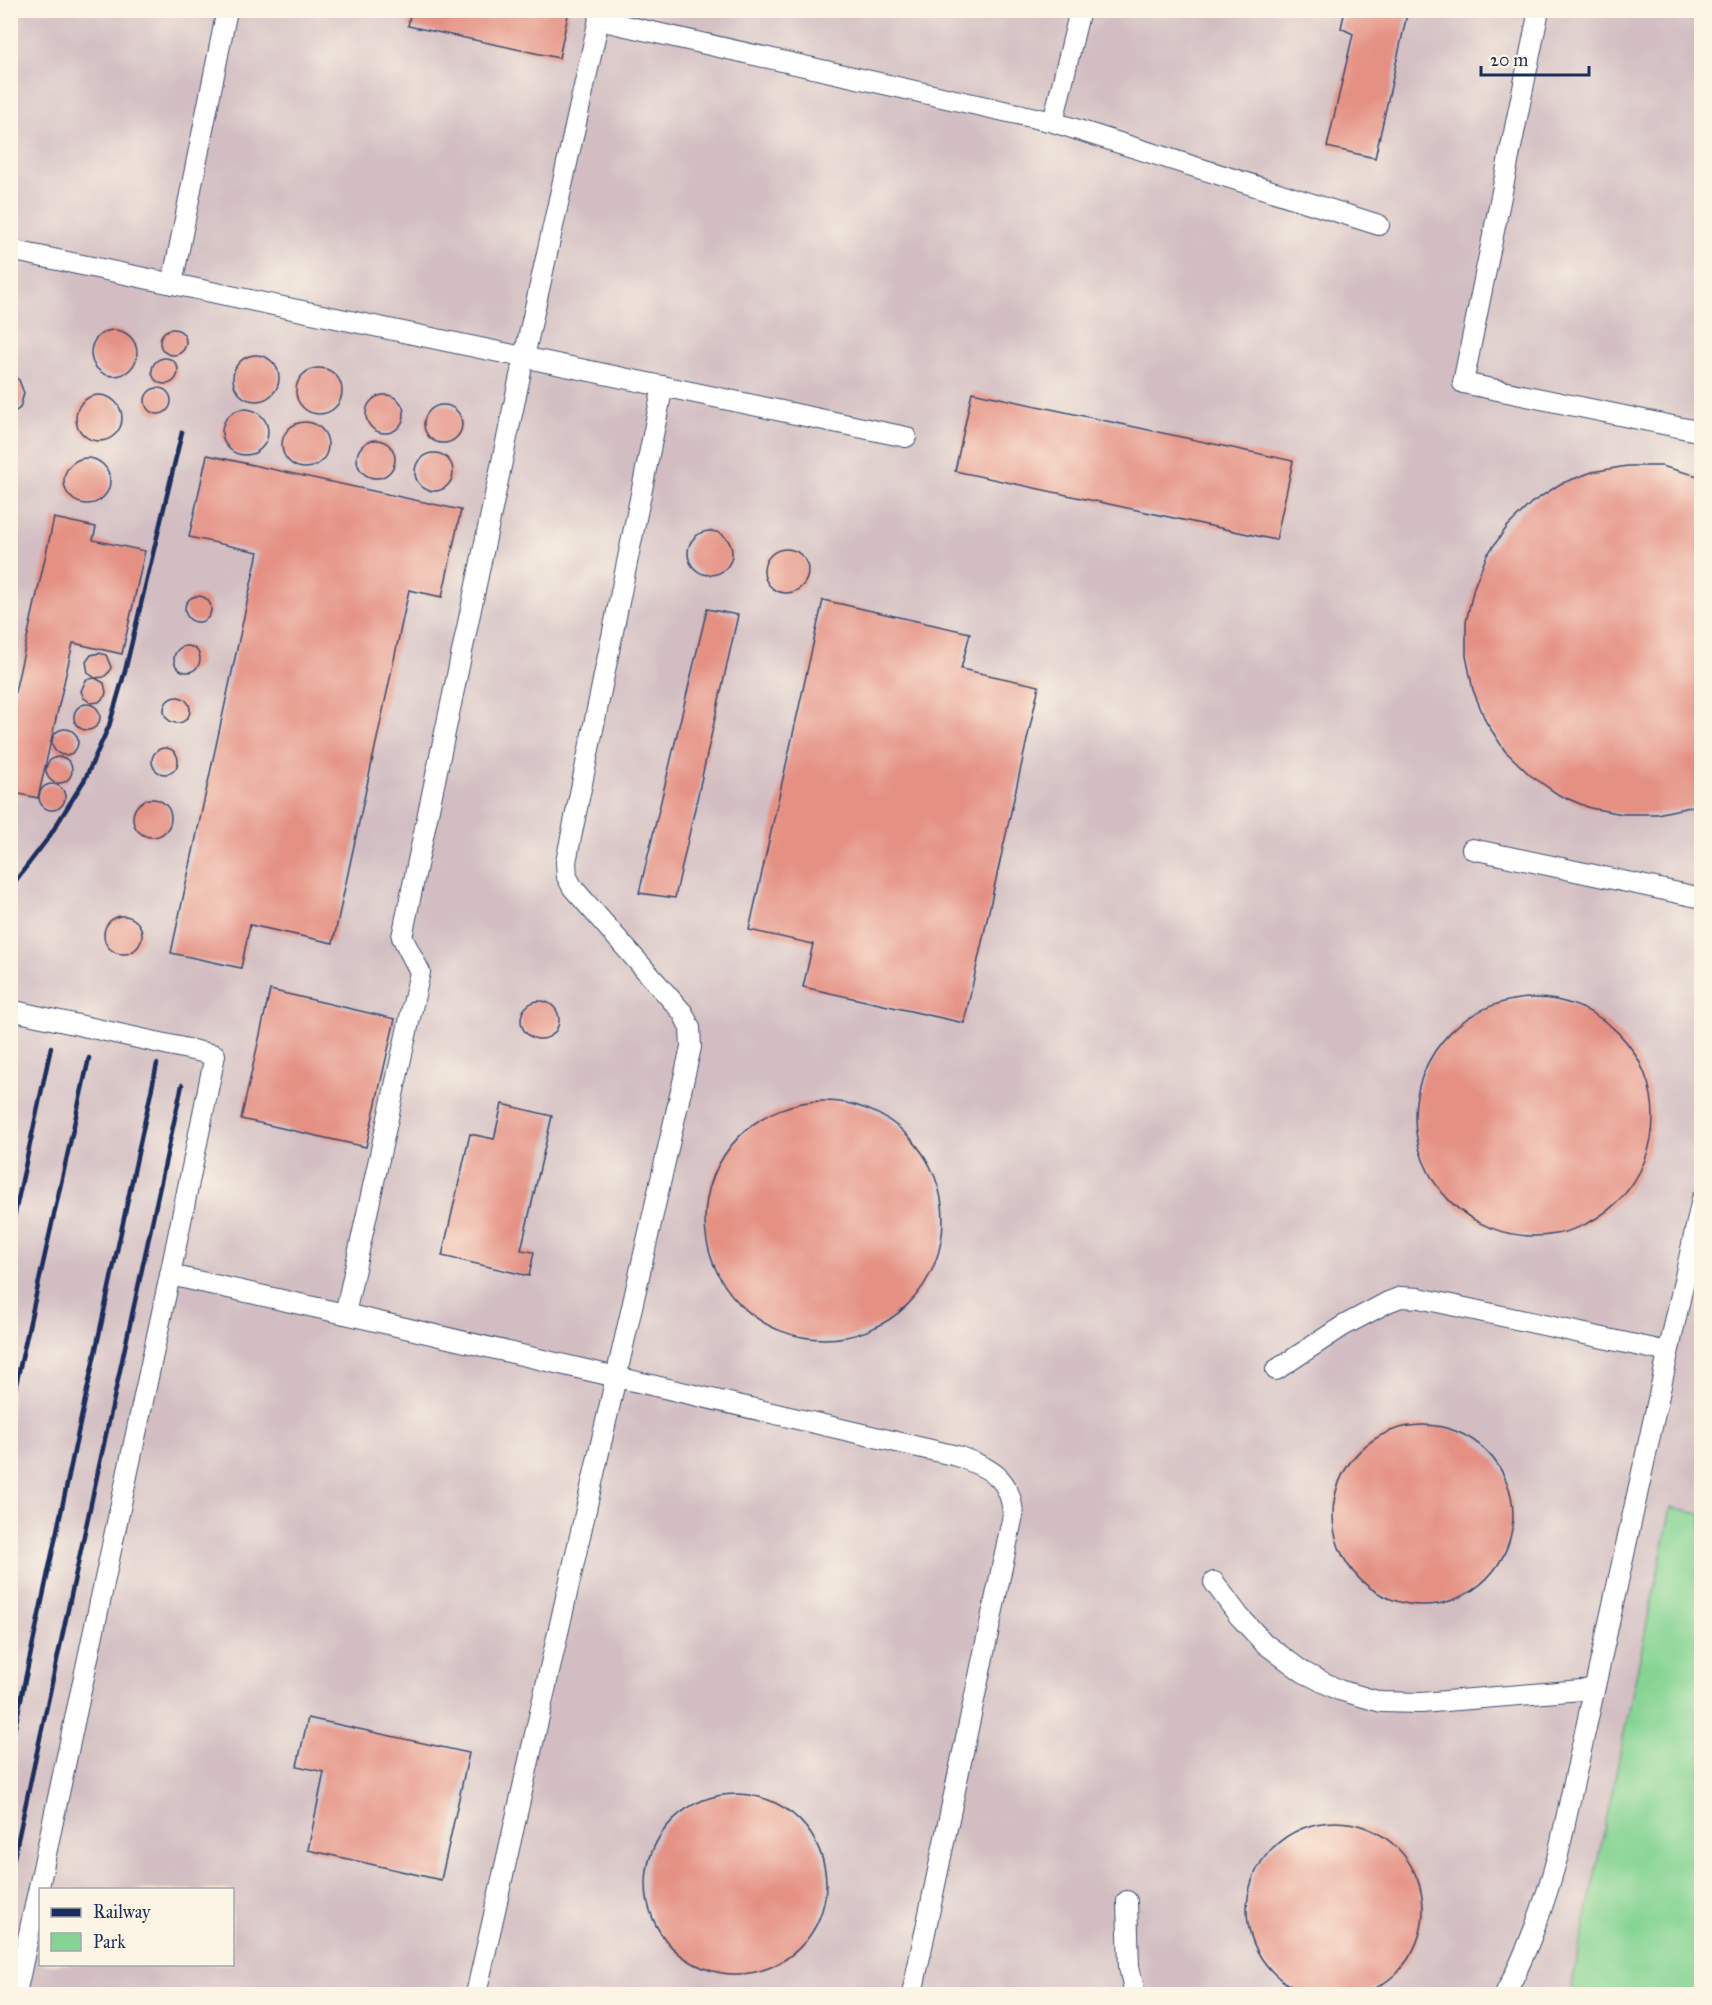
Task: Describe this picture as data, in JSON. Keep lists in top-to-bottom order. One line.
{"legend":["Railway","Park"],"scale_bar":"20 m"}
